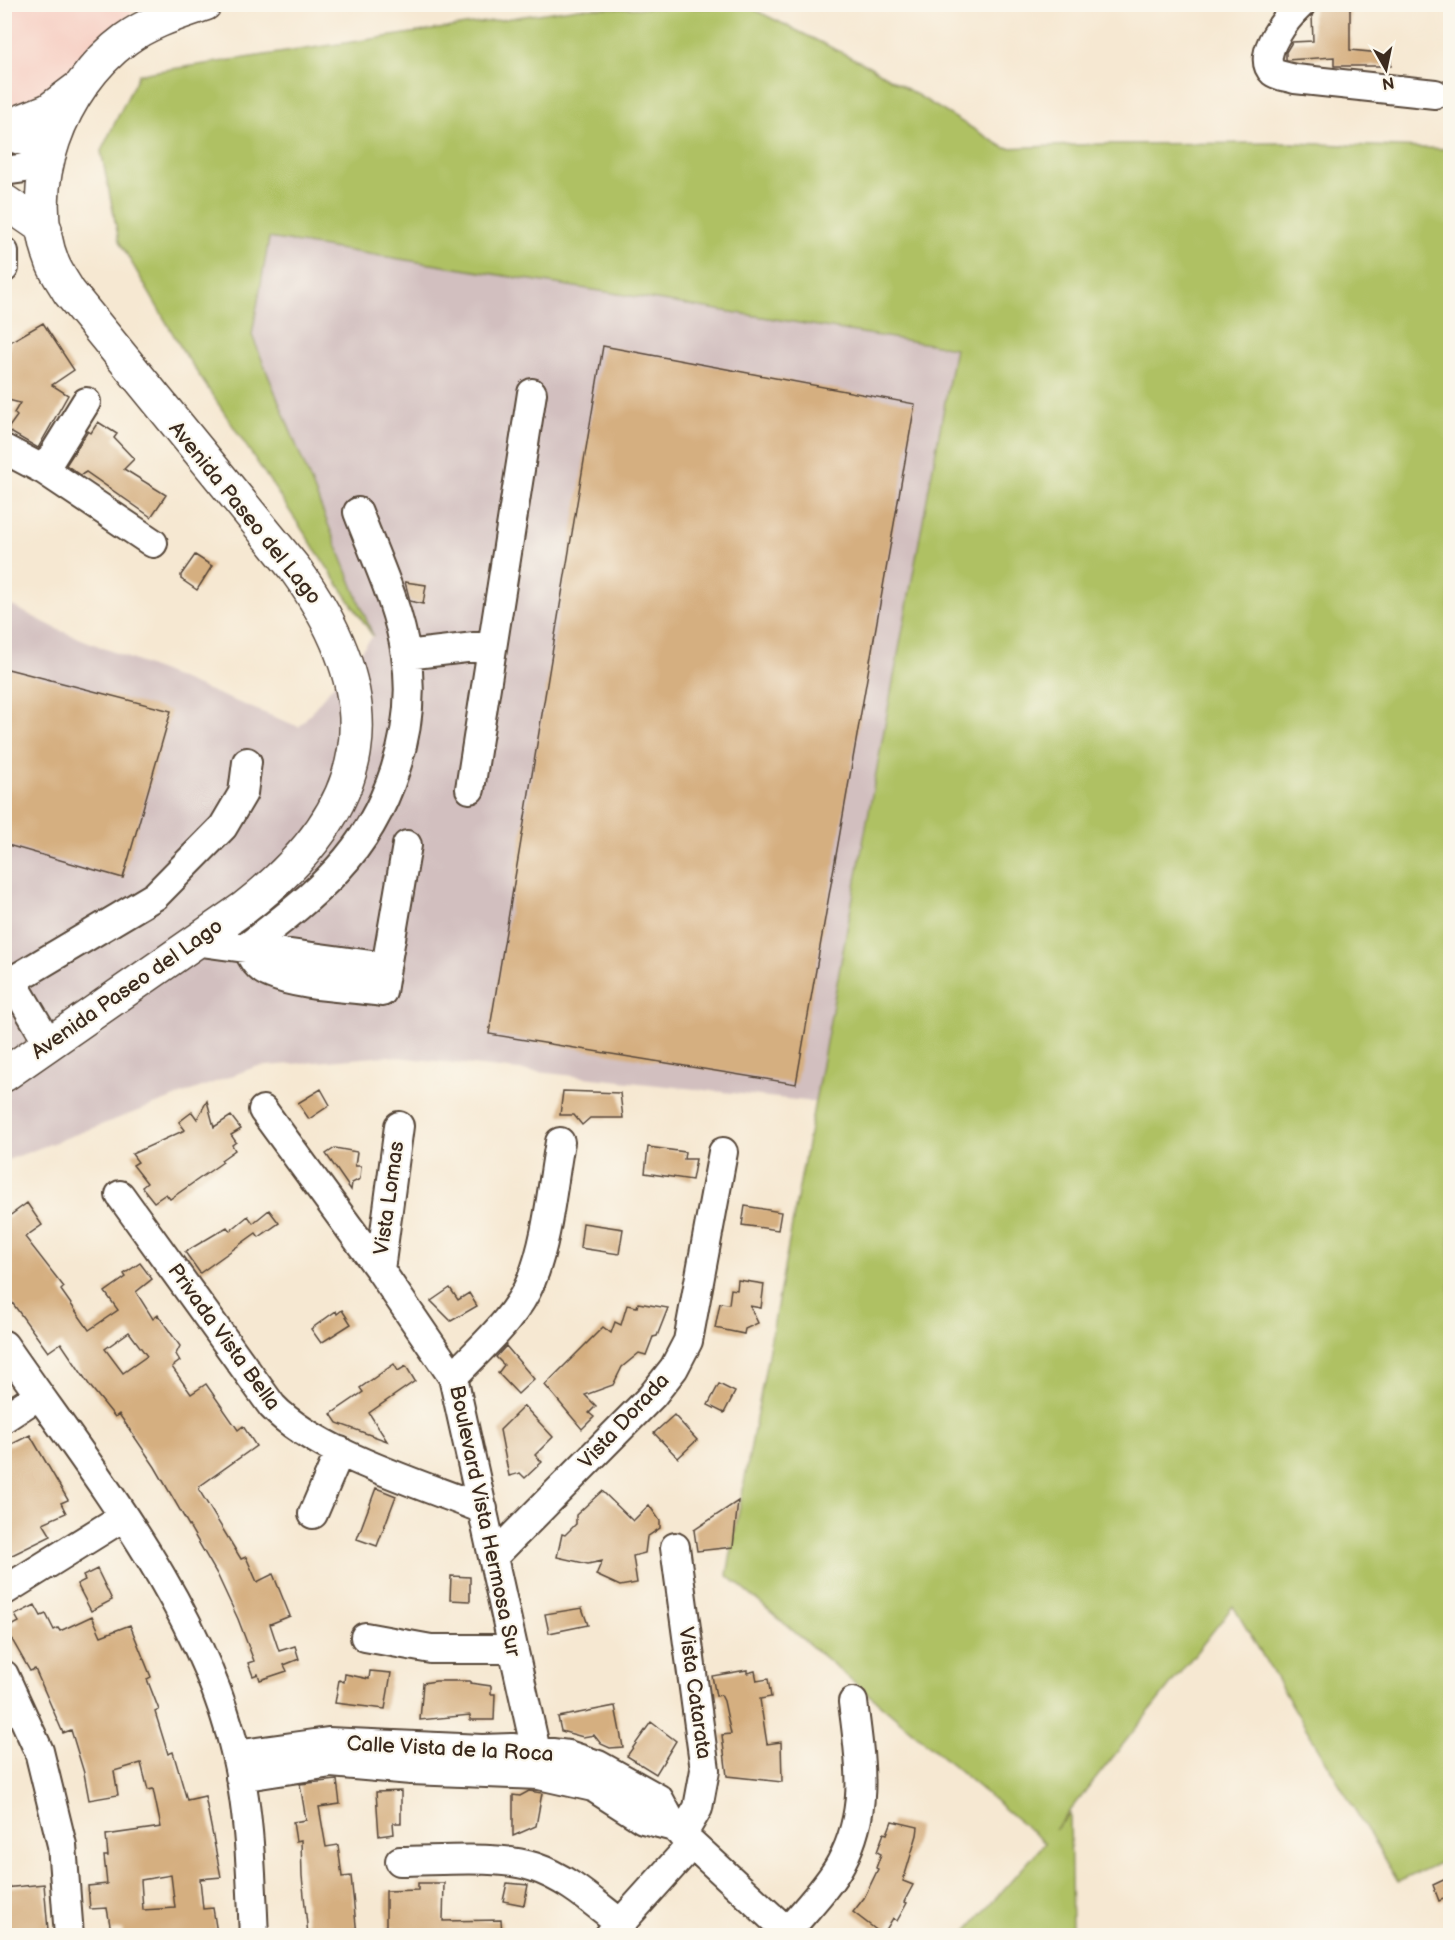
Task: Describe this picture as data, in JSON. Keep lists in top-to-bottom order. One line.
{"streets":{"main road":["Avenida Paseo del Lago"],"street":["Vista Lomas","Privada Vista Bella","Vista Dorada","Boulevard Vista Hermosa Sur","Vista Catarata","Calle Vista de la Roca"]},"crossings":[["Vista Lomas","Boulevard Vista Hermosa Sur"],["Privada Vista Bella","Boulevard Vista Hermosa Sur"],["Vista Dorada","Boulevard Vista Hermosa Sur"],["Boulevard Vista Hermosa Sur","Calle Vista de la Roca"],["Vista Catarata","Calle Vista de la Roca"]],"north":"bottom"}
